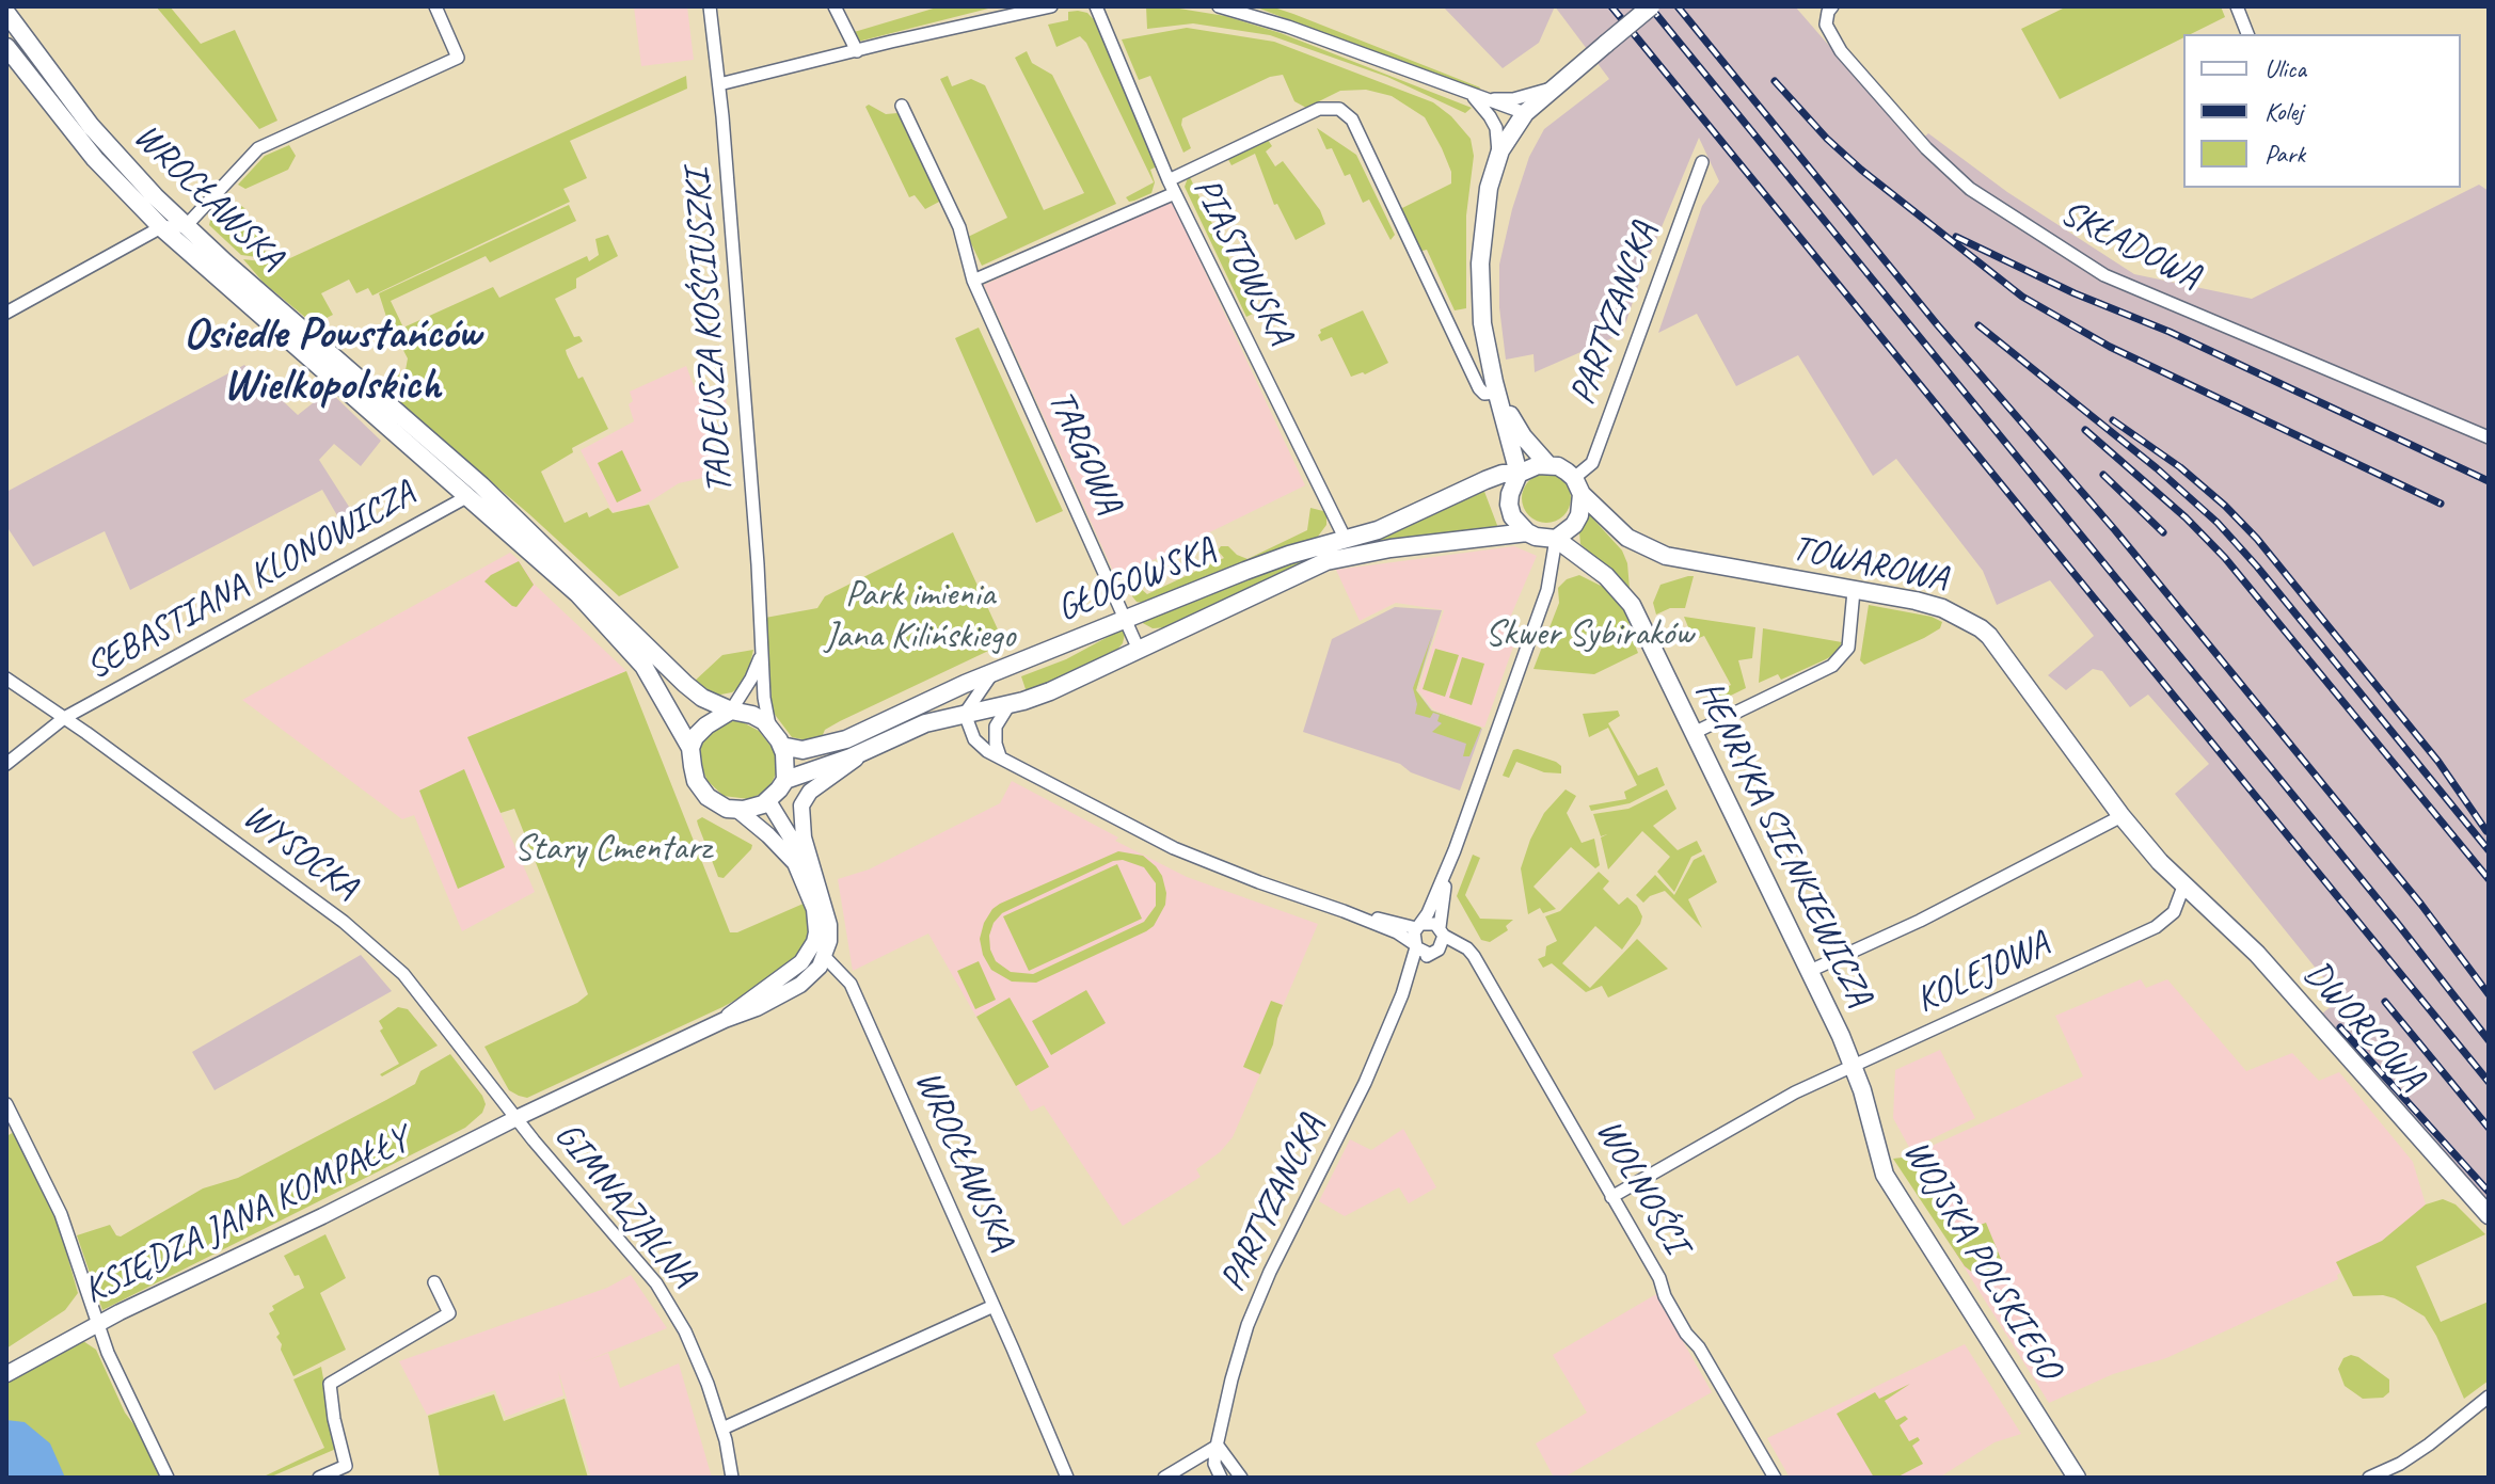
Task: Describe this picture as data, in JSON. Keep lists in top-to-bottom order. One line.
{"streets":{"main road":["WROCŁAWSKA","TOWAROWA","GŁOGOWSKA","HENRYKA SIENKIEWICZA","DWORCOWA","WOJSKA POLSKIEGO"],"street":["SKŁADOWA","PIASTOWSKA","PARTYZANCKA","TADEUSZA KOŚCIUSZKI","TARGOWA","SEBASTIANA KLONOWICZA","WYSOCKA","KOLEJOWA","WOLNOŚCI","GIMNAZJALNA","KSIĘDZA JANA KOMPAŁŁY"]},"crossings":[["WROCŁAWSKA","TADEUSZA KOŚCIUSZKI"],["WROCŁAWSKA","GŁOGOWSKA"],["WROCŁAWSKA","SEBASTIANA KLONOWICZA"],["PIASTOWSKA","GŁOGOWSKA"],["PARTYZANCKA","TOWAROWA"],["PARTYZANCKA","GŁOGOWSKA"],["PARTYZANCKA","HENRYKA SIENKIEWICZA"],["PARTYZANCKA","WOLNOŚCI"],["TADEUSZA KOŚCIUSZKI","GŁOGOWSKA"],["TARGOWA","GŁOGOWSKA"],["TOWAROWA","GŁOGOWSKA"],["TOWAROWA","HENRYKA SIENKIEWICZA"],["TOWAROWA","KOLEJOWA"],["TOWAROWA","DWORCOWA"],["GŁOGOWSKA","HENRYKA SIENKIEWICZA"],["SEBASTIANA KLONOWICZA","WYSOCKA"],["HENRYKA SIENKIEWICZA","KOLEJOWA"],["HENRYKA SIENKIEWICZA","WOJSKA POLSKIEGO"],["WYSOCKA","GIMNAZJALNA"],["WYSOCKA","KSIĘDZA JANA KOMPAŁŁY"],["KOLEJOWA","DWORCOWA"],["KOLEJOWA","WOLNOŚCI"],["KOLEJOWA","WOJSKA POLSKIEGO"],["GIMNAZJALNA","KSIĘDZA JANA KOMPAŁŁY"]],"districts":["Osiedle Powstańców Wielkopolskich"],"parks":["Park imienia Jana Kilińskiego","Skwer Sybiraków","Stary Cmentarz"],"legend":["Ulica","Kolej","Park"]}
